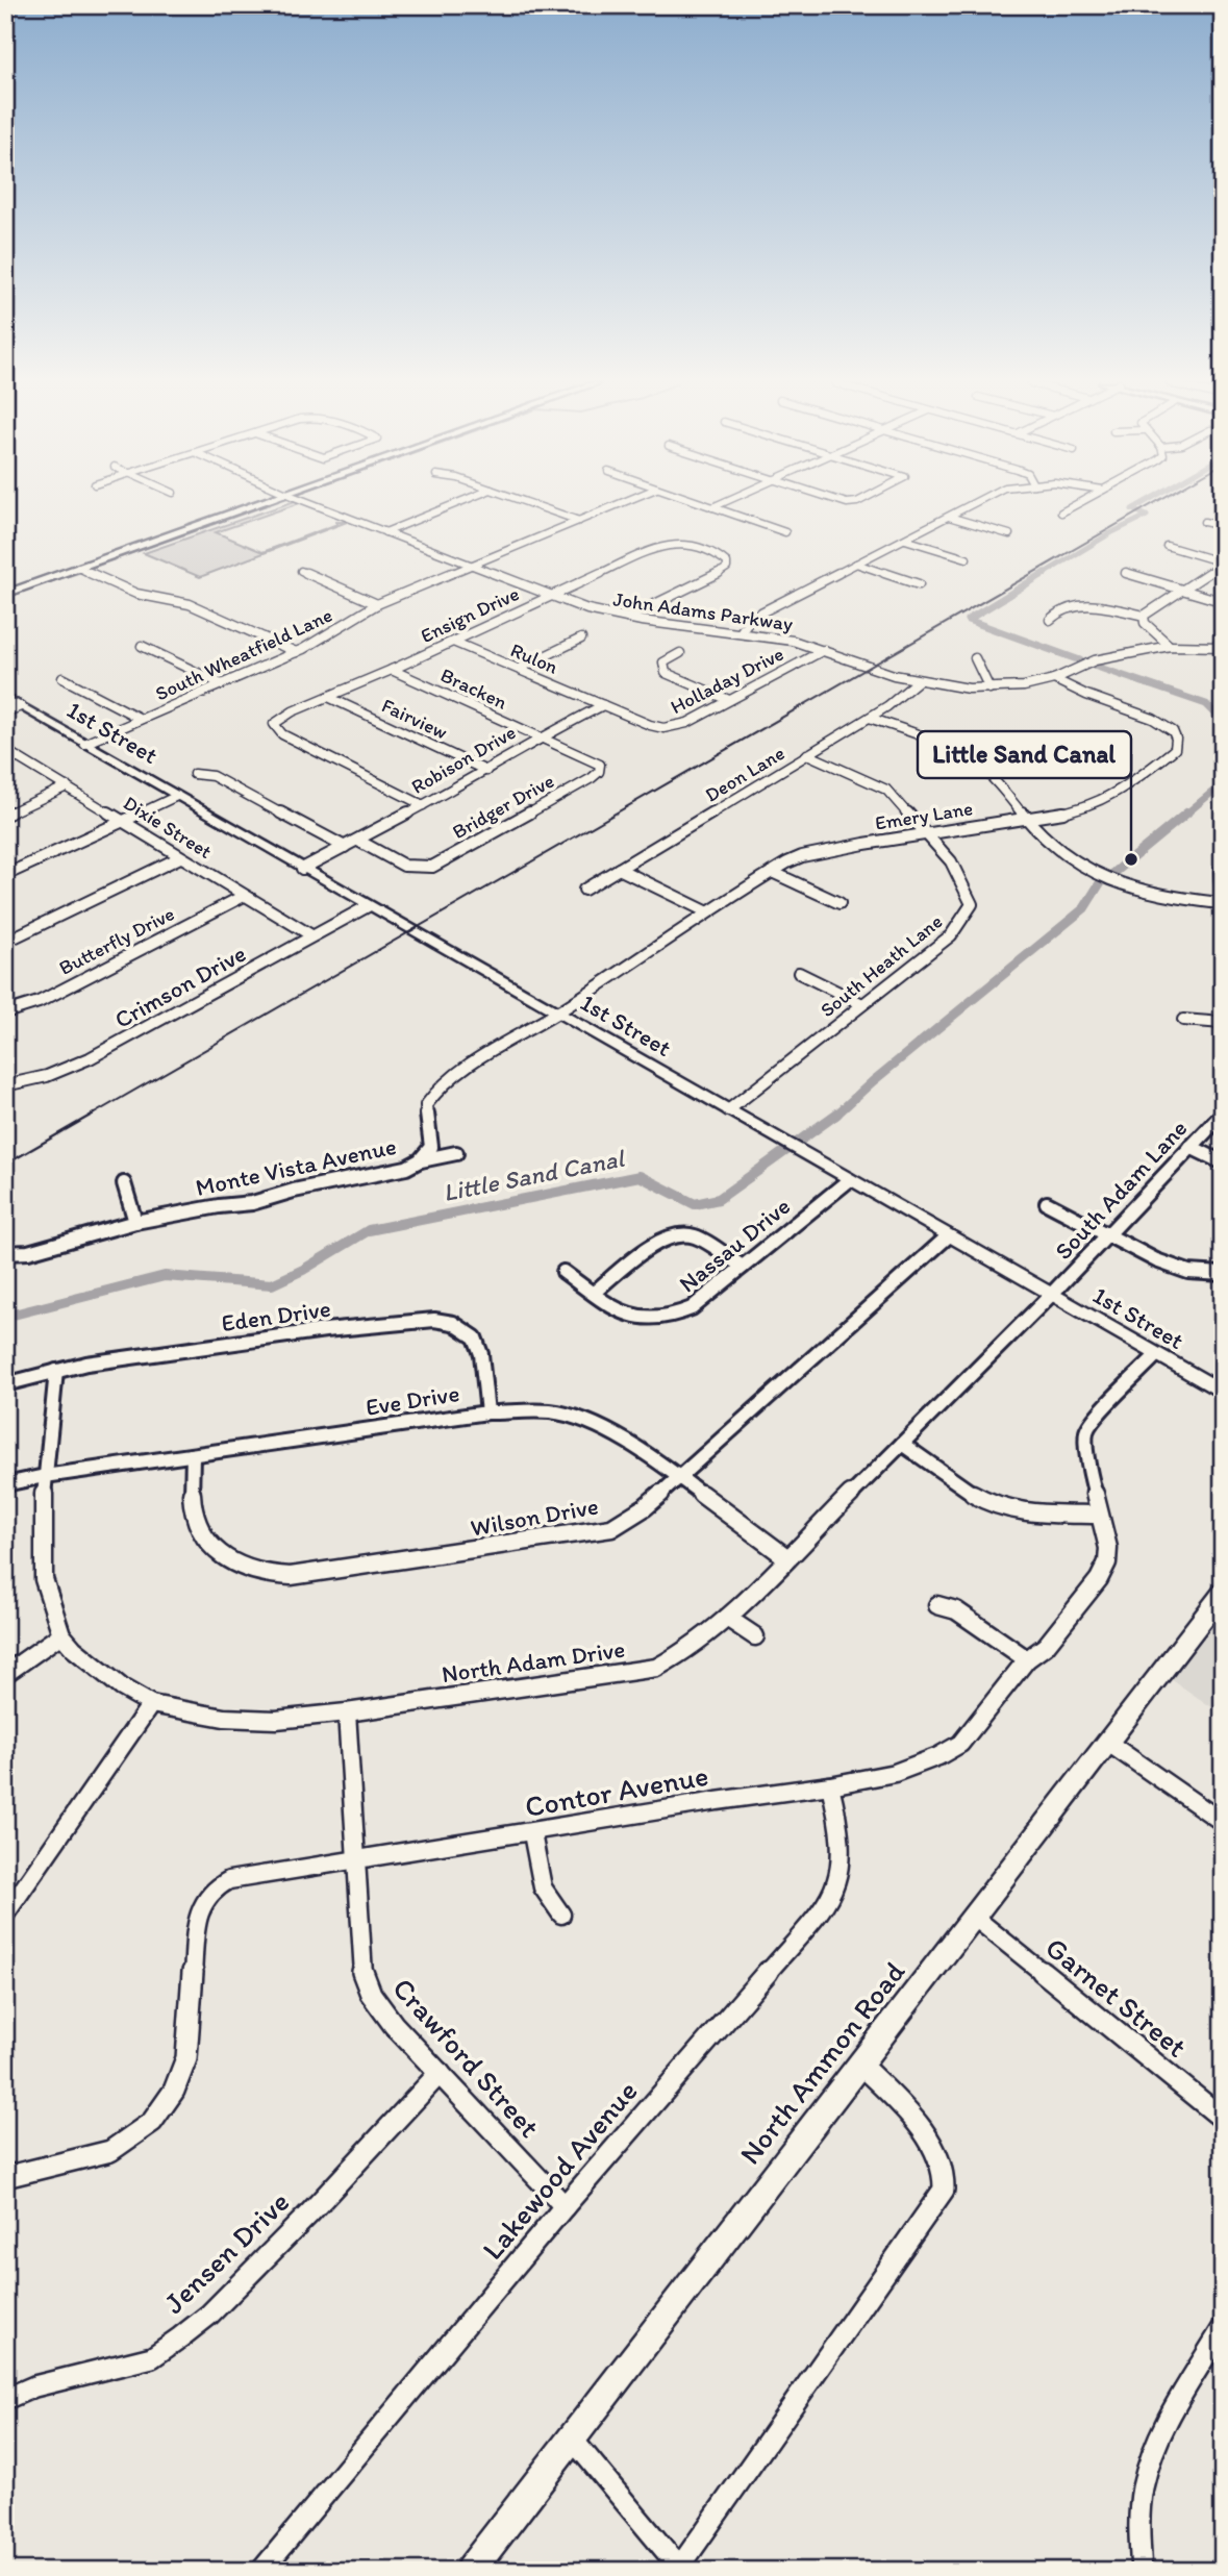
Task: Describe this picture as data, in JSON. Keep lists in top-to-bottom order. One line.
{"streets":{"main road":["1st Street","North Ammon Road"],"street":["John Adams Parkway","Ensign Drive","South Wheatfield Lane","Rulon","Holladay Drive","Bracken","Fairview","Robison Drive","Deon Lane","Bridger Drive","Emery Lane","Dixie Street","Butterfly Drive","South Heath Lane","Crimson Drive","Monte Vista Avenue","South Adam Lane","Nassau Drive","Eden Drive","Eve Drive","Wilson Drive","North Adam Drive","Contor Avenue","Garnet Street","Crawford Street","Lakewood Avenue","Jensen Drive"]},"crossings":[["John Adams Parkway","Ensign Drive"],["John Adams Parkway","South Wheatfield Lane"],["John Adams Parkway","Holladay Drive"],["John Adams Parkway","Deon Lane"],["John Adams Parkway","Emery Lane"],["Ensign Drive","Rulon"],["Ensign Drive","Bracken"],["Ensign Drive","Fairview"],["Ensign Drive","Robison Drive"],["South Wheatfield Lane","1st Street"],["Rulon","Holladay Drive"],["Rulon","Robison Drive"],["Holladay Drive","Robison Drive"],["Bracken","Robison Drive"],["Bracken","Bridger Drive"],["Fairview","Robison Drive"],["1st Street","Robison Drive"],["1st Street","Emery Lane"],["1st Street","South Heath Lane"],["1st Street","Crimson Drive"],["1st Street","Monte Vista Avenue"],["1st Street","South Adam Lane"],["1st Street","Nassau Drive"],["1st Street","Wilson Drive"],["1st Street","North Adam Drive"],["1st Street","Contor Avenue"],["Robison Drive","Bridger Drive"],["Deon Lane","South Heath Lane"],["Emery Lane","South Heath Lane"],["Emery Lane","Monte Vista Avenue"],["Dixie Street","Butterfly Drive"],["Dixie Street","Crimson Drive"],["South Adam Lane","North Adam Drive"],["Eden Drive","Eve Drive"],["Eden Drive","North Adam Drive"],["Eve Drive","Wilson Drive"],["Eve Drive","North Adam Drive"],["North Adam Drive","Crawford Street"],["Contor Avenue","Crawford Street"],["Contor Avenue","Lakewood Avenue"],["Garnet Street","North Ammon Road"],["Crawford Street","Lakewood Avenue"],["Crawford Street","Jensen Drive"]],"water":["Little Sand Canal"],"places":["Little Sand Canal"]}
